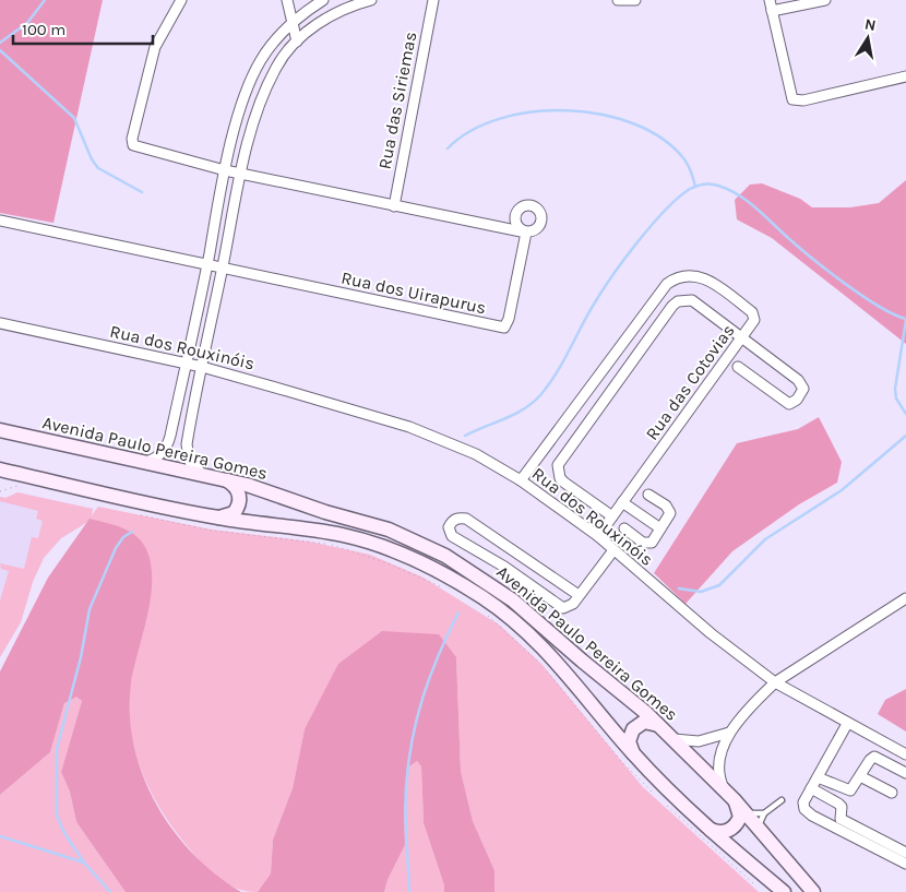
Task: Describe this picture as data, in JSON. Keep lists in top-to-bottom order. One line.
{"streets":{"main road":["Avenida Paulo Pereira Gomes"],"street":["Rua das Siriemas","Rua dos Uirapurus","Rua dos Rouxinóis","Rua das Cotovias"]},"crossings":[["Rua das Siriemas","Rua dos Uirapurus"],["Rua dos Rouxinóis","Rua das Cotovias"]],"scale_bar":"100 m","north":"top"}
